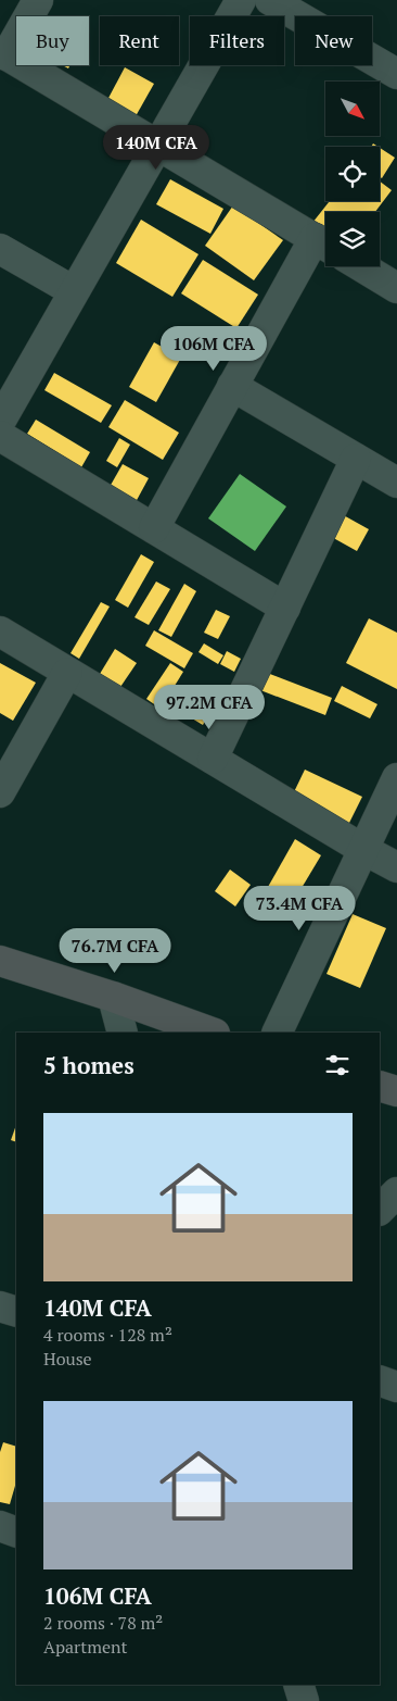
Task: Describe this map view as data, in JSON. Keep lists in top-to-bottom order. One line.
{"north":"bottom right","page":{"chip":["Buy","Rent","Filters","New"],"price":["140M CFA","106M CFA","97.2M CFA","73.4M CFA","76.7M CFA"],"heading":"5 homes","list":[{"name":"140M CFA","note":"4 rooms · 128 m² · House"},{"name":"106M CFA","note":"2 rooms · 78 m² · Apartment"}]}}
